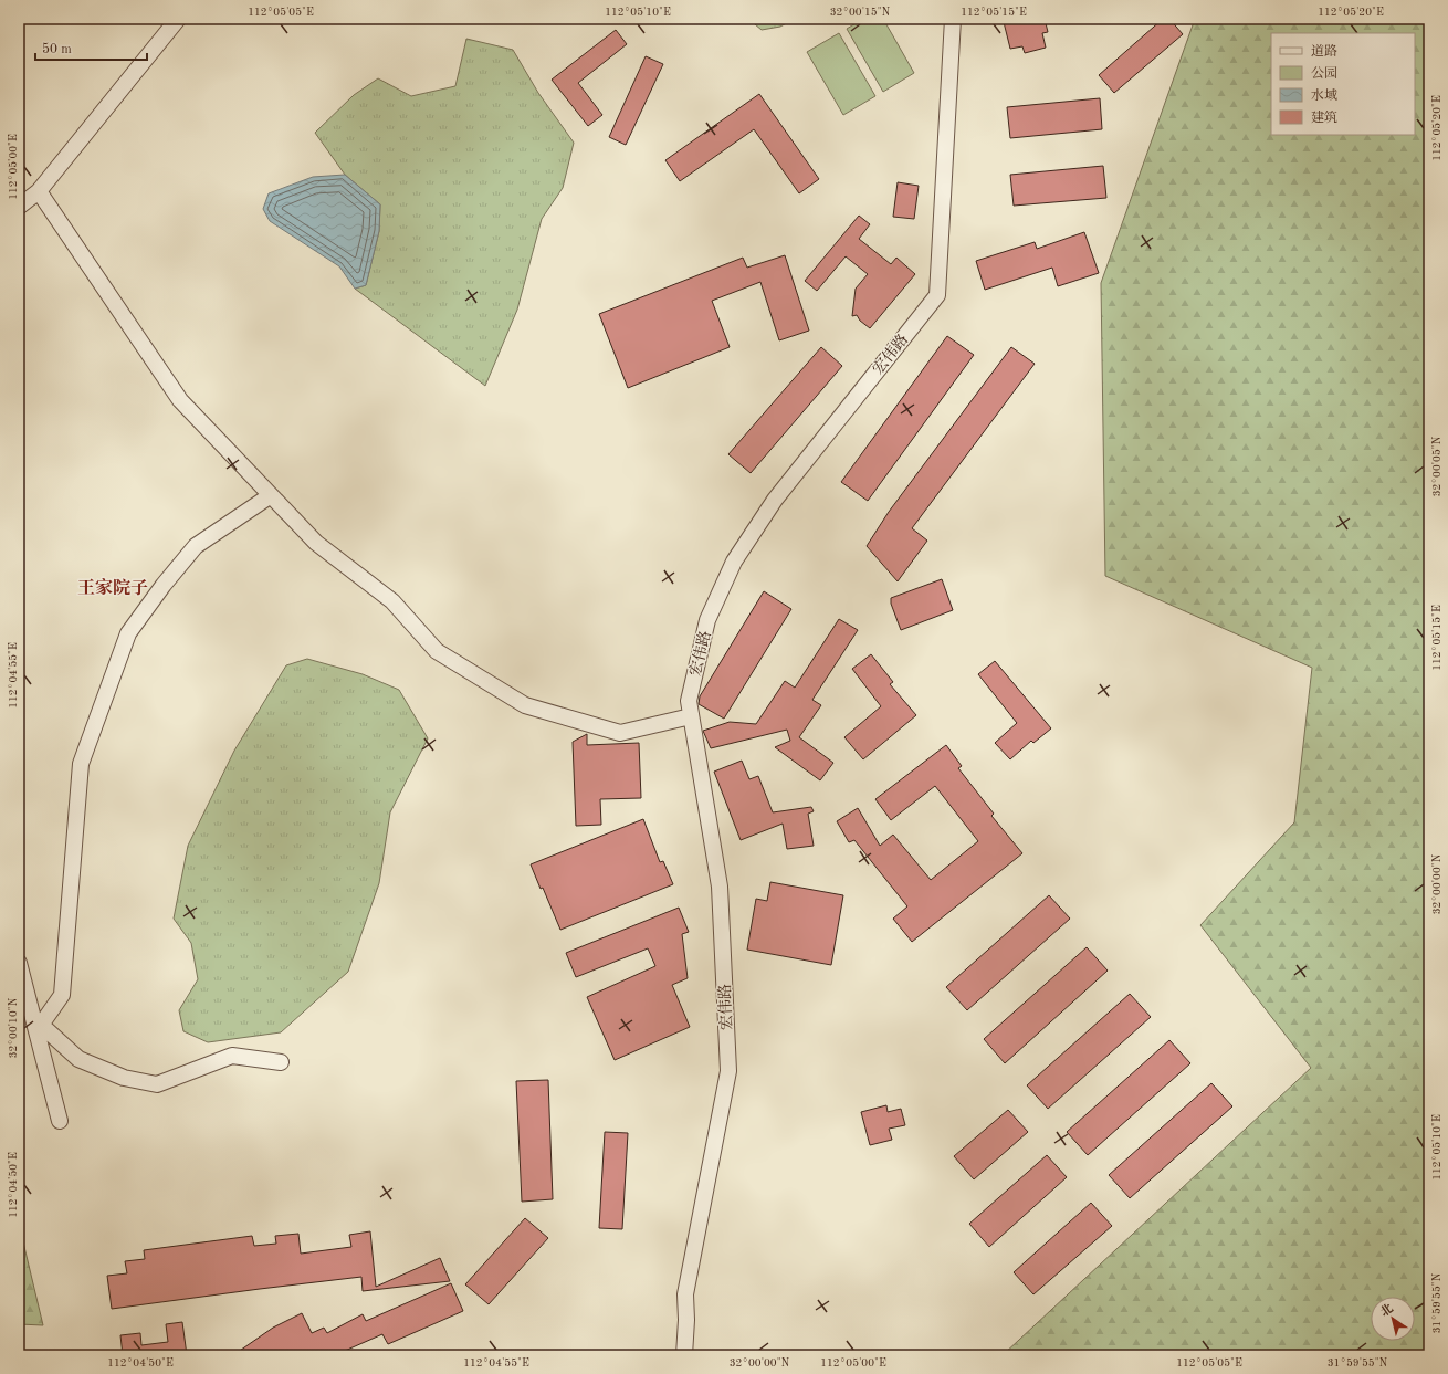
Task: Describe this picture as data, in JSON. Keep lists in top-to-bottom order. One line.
{"streets":{"street":["宏伟路"]},"districts":["王家院子"],"legend":["道路","公园","水域","建筑"],"scale_bar":"50 m","north":"top left","coordinates":["112°05'05\"E","112°05'10\"E","32°00'15\"N","112°05'15\"E","112°05'20\"E","112°05'00\"E","32°00'05\"N","112°04'55\"E","32°00'00\"N","32°00'10\"N","112°04'50\"E","31°59'55\"N"]}
